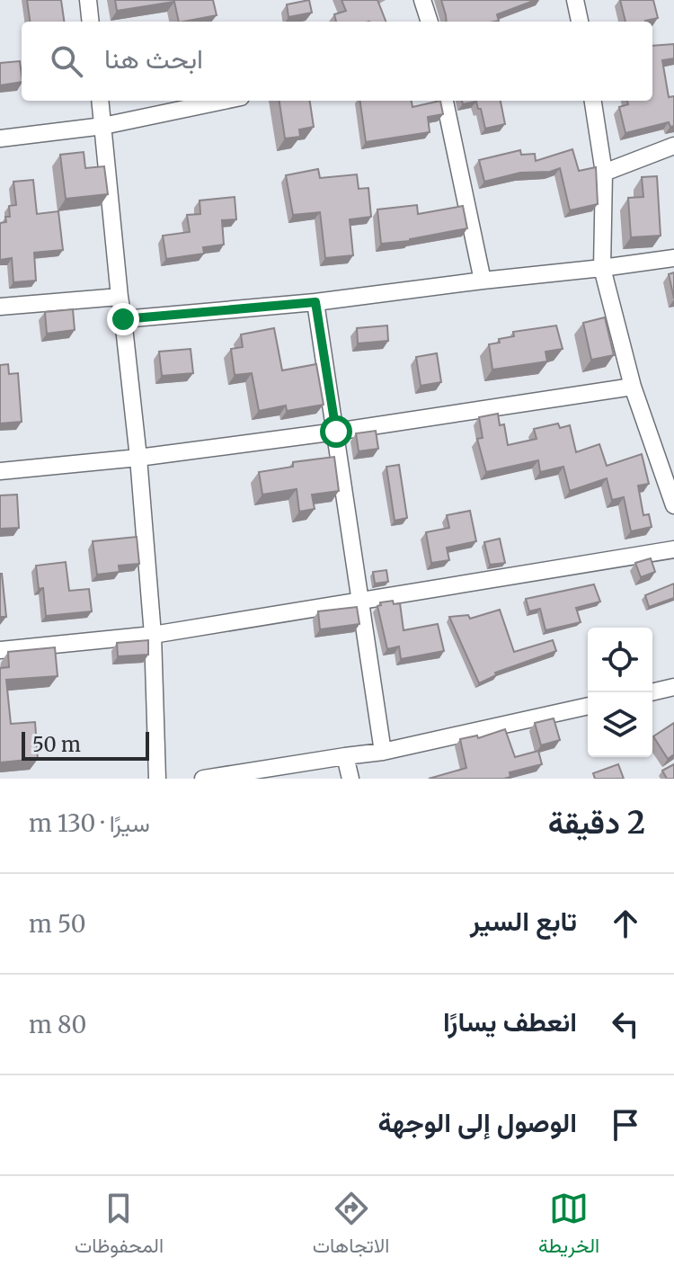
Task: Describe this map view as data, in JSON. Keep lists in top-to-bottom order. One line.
{"scale_bar":"50 m","page":{"search":"ابحث هنا","scale":"50 m","heading":["2 دقيقة","سيرًا · 130 m"],"list":[["تابع السير","50 m"],["انعطف يسارًا","80 m"],"الوصول إلى الوجهة"],"nav":["الخريطة","الاتجاهات","المحفوظات"]}}
